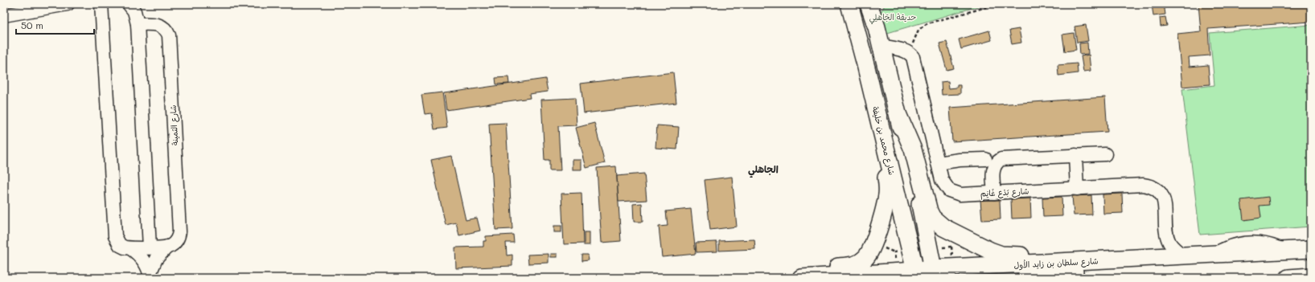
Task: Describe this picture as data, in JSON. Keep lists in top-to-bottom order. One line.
{"streets":{"main road":["شارع محمد بن خليفة","شارع سلطان بن زايد الأول"],"lane":["شارع الثمينة","شارع بَدْع غَانِم"]},"crossings":[["شارع محمد بن خليفة","شارع سلطان بن زايد الأول"],["شارع بَدْع غَانِم","شارع سلطان بن زايد الأول"]],"districts":["الجاهلي"],"parks":["حديقة الجَاهلِي"],"scale_bar":"50 m"}
